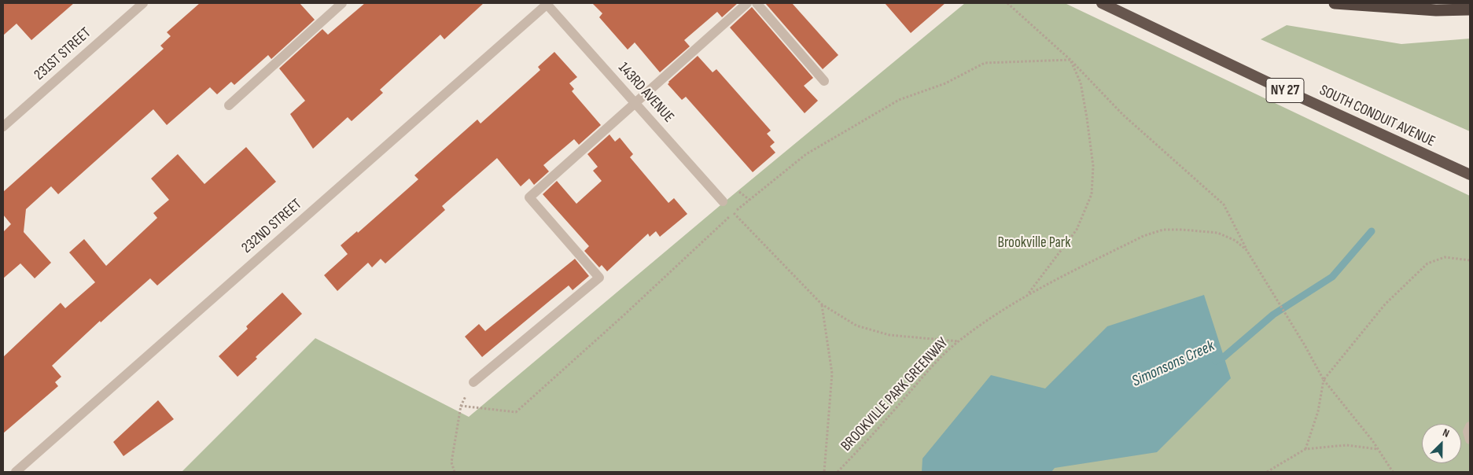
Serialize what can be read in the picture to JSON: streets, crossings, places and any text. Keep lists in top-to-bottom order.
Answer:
{
  "streets": {
    "highway": ["NY 27", "SOUTH CONDUIT AVENUE"],
    "street": ["231ST STREET", "143RD AVENUE", "232ND STREET"],
    "path": ["BROOKVILLE PARK GREENWAY"]
  },
  "crossings": [
    ["143RD AVENUE", "232ND STREET"]
  ],
  "water": ["Simonsons Creek"],
  "parks": ["Brookville Park"],
  "north": "top right"
}
